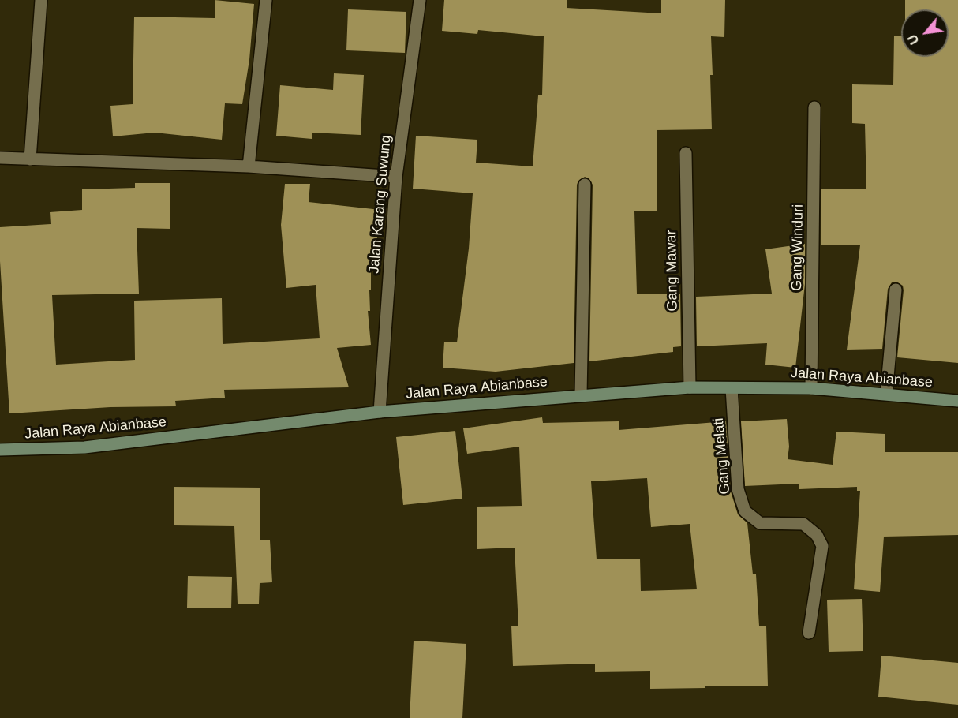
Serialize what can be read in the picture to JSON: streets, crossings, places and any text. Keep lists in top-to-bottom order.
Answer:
{
  "streets": {
    "main road": ["Jalan Raya Abianbase"],
    "street": [
      "Jalan Karang Suwung",
      "Gang Winduri",
      "Gang Mawar",
      "Gang Melati"
    ]
  },
  "crossings": [
    ["Jalan Karang Suwung", "Jalan Raya Abianbase"],
    ["Gang Winduri", "Jalan Raya Abianbase"],
    ["Gang Mawar", "Jalan Raya Abianbase"],
    ["Jalan Raya Abianbase", "Gang Melati"]
  ],
  "north": "bottom left"
}
